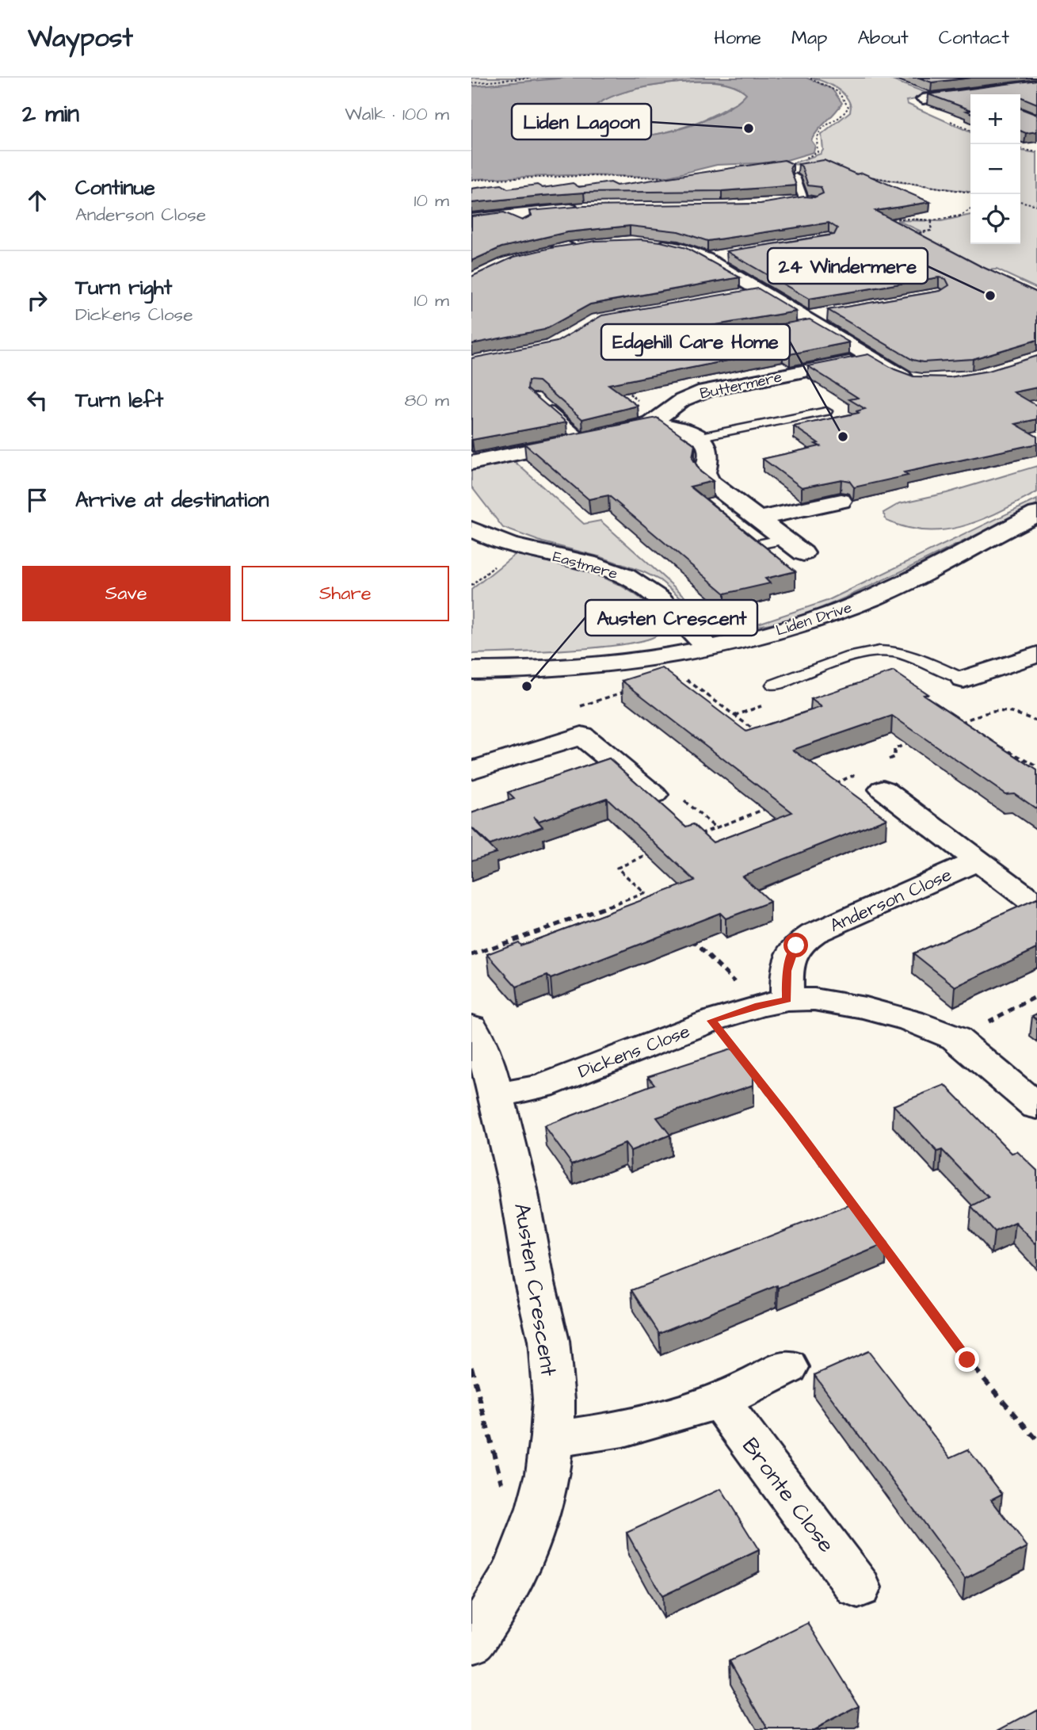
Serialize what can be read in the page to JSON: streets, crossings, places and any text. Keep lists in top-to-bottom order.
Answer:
{
  "streets": {
    "street": [
      "Buttermere",
      "Eastmere",
      "Liden Drive",
      "Anderson Close",
      "Dickens Close",
      "Austen Crescent",
      "Bronte Close"
    ]
  },
  "crossings": [
    ["Eastmere", "Liden Drive"],
    ["Anderson Close", "Dickens Close"],
    ["Dickens Close", "Austen Crescent"]
  ],
  "places": [
    "Liden Lagoon",
    "24 Windermere",
    "Edgehill Care Home",
    "Austen Crescent"
  ],
  "page": {
    "header": "Waypost",
    "nav": [
      "Home",
      "Map",
      "About",
      "Contact"
    ],
    "heading": ["2 min", "Walk · 100 m"],
    "map_buttons": ["+", "−"],
    "list": [
      ["Continue", "Anderson Close", "10 m"],
      ["Turn right", "Dickens Close", "10 m"],
      ["Turn left", "80 m"],
      "Arrive at destination"
    ],
    "buttons": ["Save", "Share"]
  }
}
